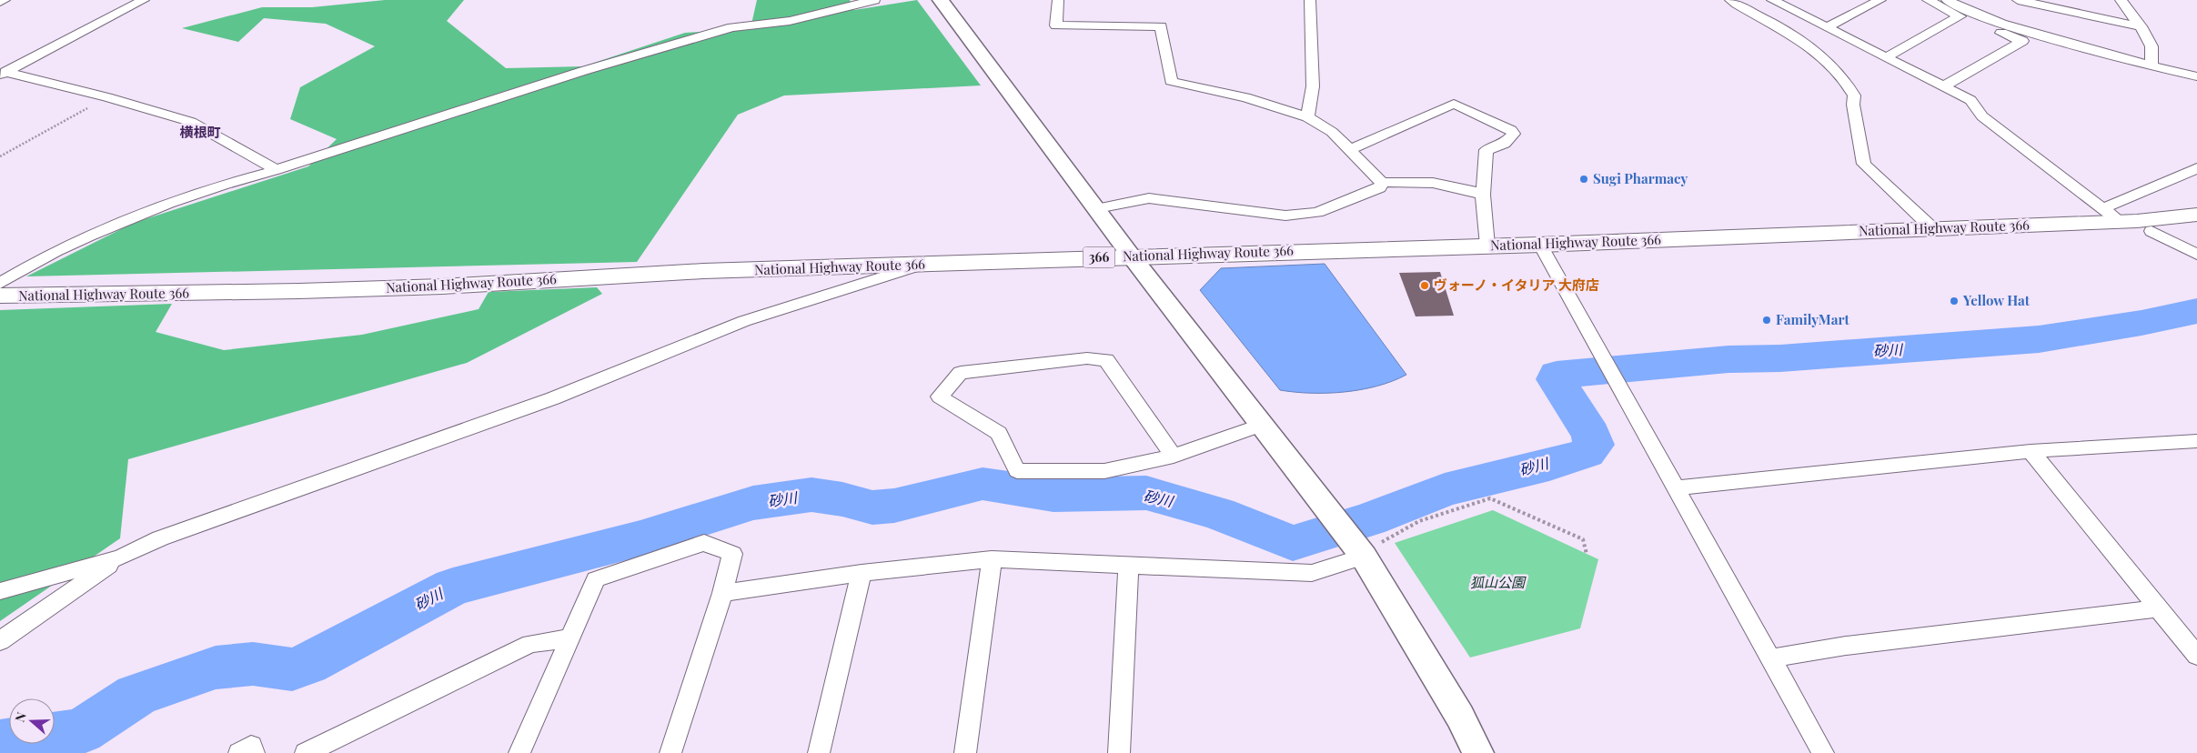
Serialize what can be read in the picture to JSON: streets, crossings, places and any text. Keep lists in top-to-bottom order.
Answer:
{
  "streets": {
    "highway": ["National Highway Route 366", "366"]
  },
  "districts": ["横根町"],
  "water": ["砂川"],
  "parks": ["狐山公園"],
  "places": [
    "Sugi Pharmacy",
    "ヴォーノ・イタリア 大府店",
    "Yellow Hat",
    "FamilyMart"
  ],
  "north": "left"
}
